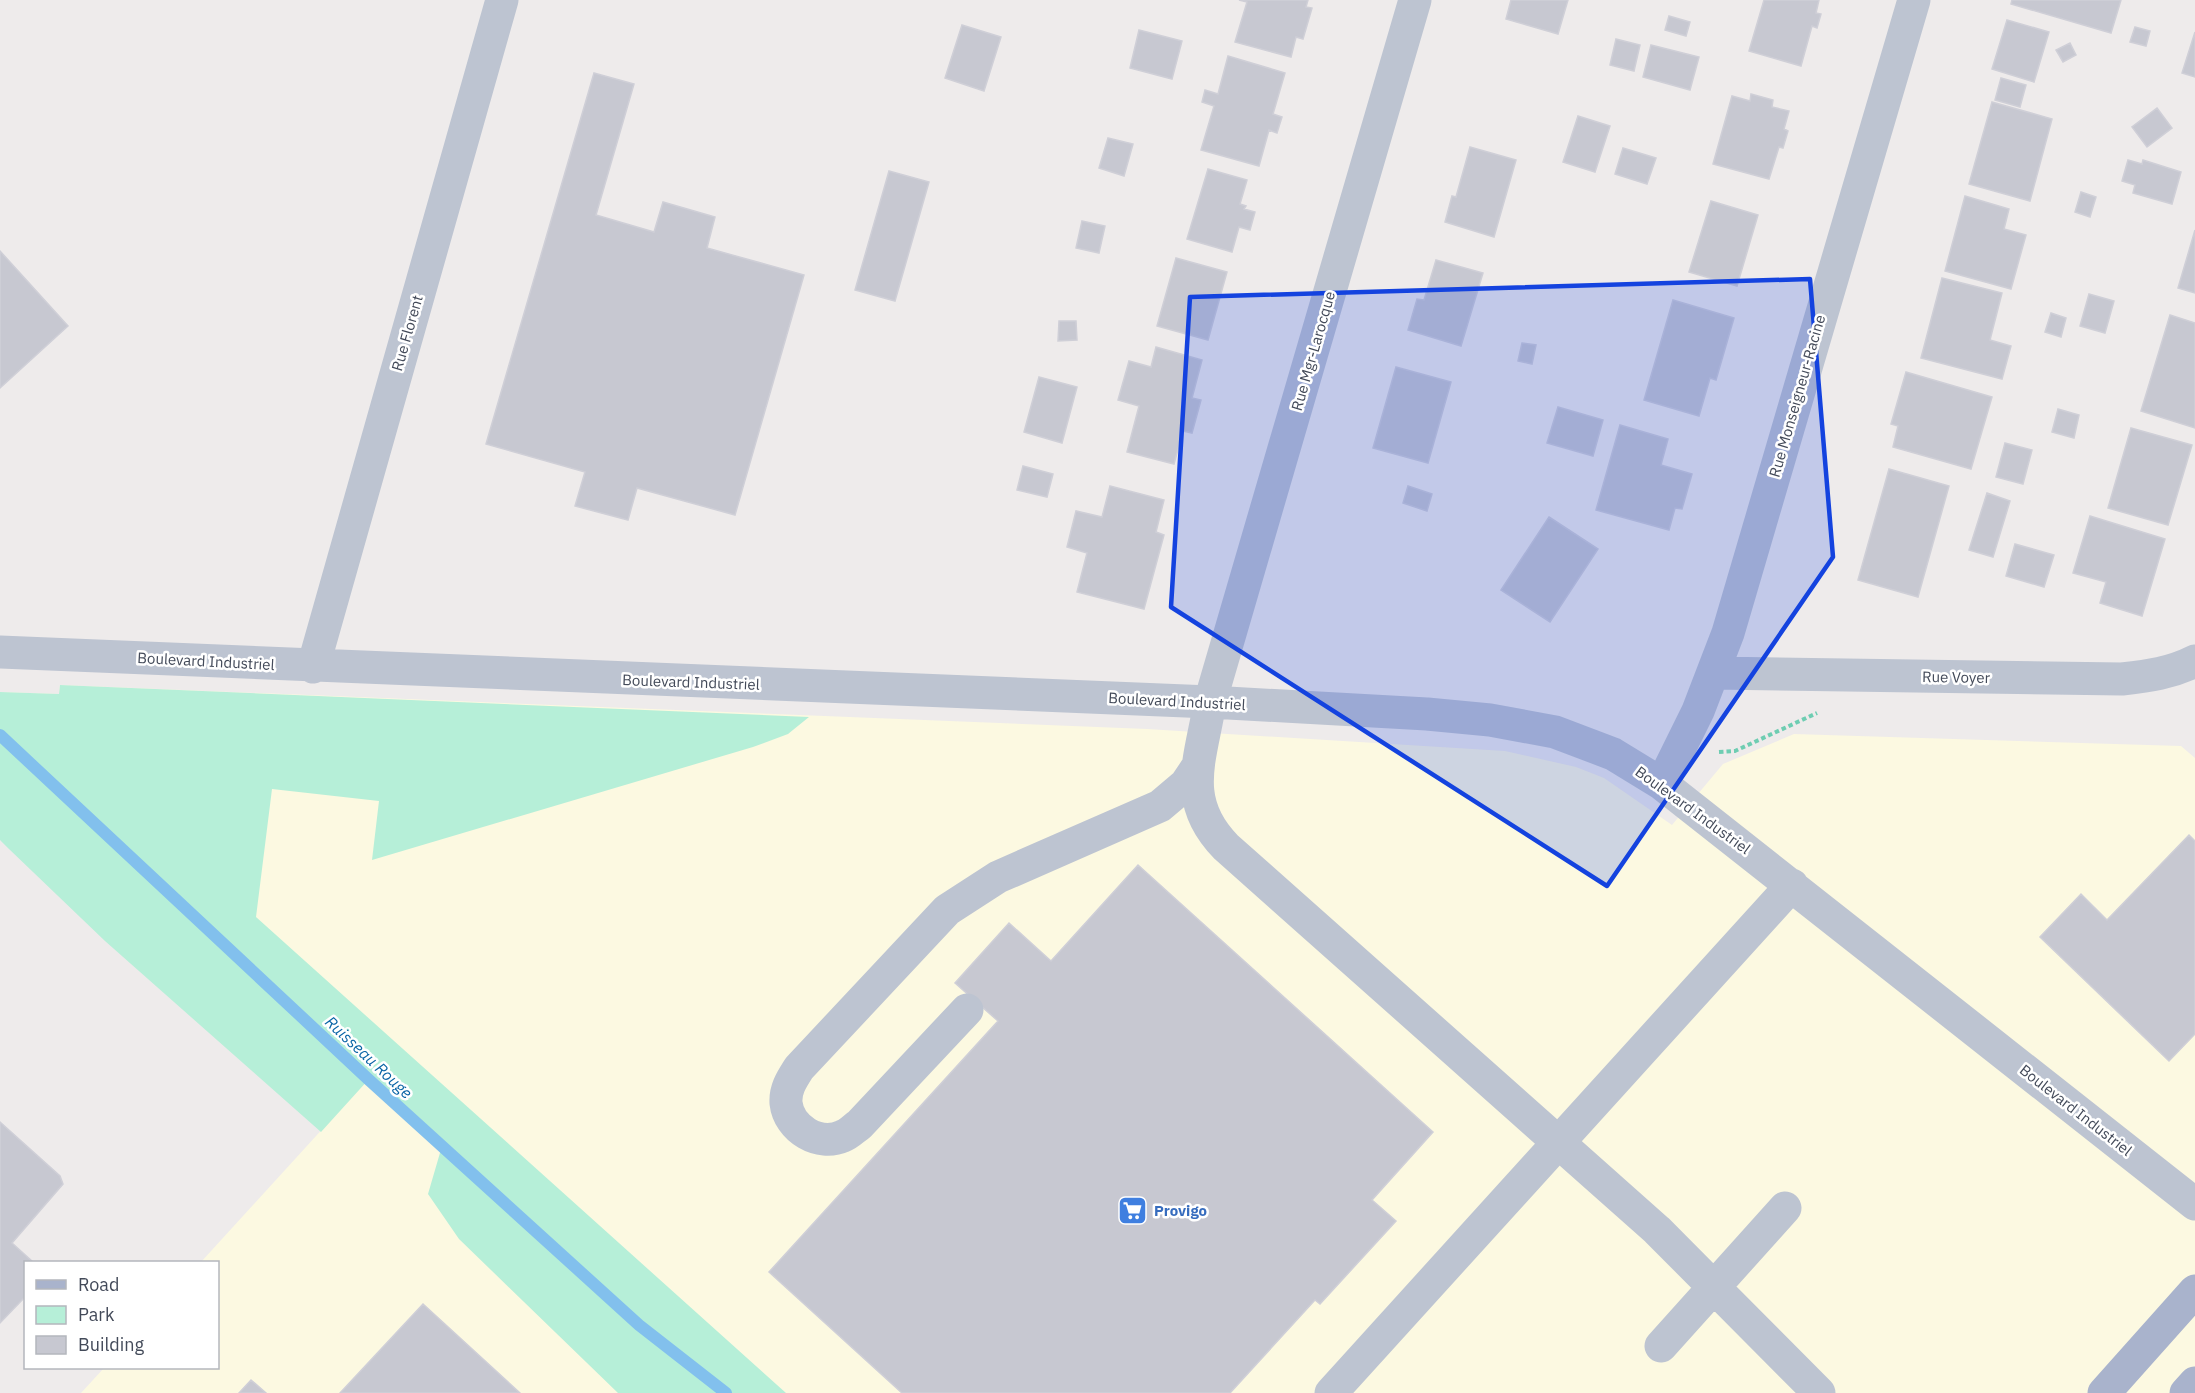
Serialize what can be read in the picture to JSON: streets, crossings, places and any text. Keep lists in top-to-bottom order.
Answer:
{
  "streets": {
    "street": [
      "Rue Florent",
      "Rue Mgr-Larocque",
      "Rue Monseigneur-Racine",
      "Boulevard Industriel",
      "Rue Voyer"
    ]
  },
  "crossings": [
    ["Rue Florent", "Boulevard Industriel"],
    ["Rue Mgr-Larocque", "Boulevard Industriel"],
    ["Rue Monseigneur-Racine", "Boulevard Industriel"],
    ["Rue Monseigneur-Racine", "Rue Voyer"]
  ],
  "water": ["Ruisseau Rouge"],
  "places": {
    "supermarket": ["Provigo"]
  },
  "legend": ["Road", "Park", "Building"]
}
